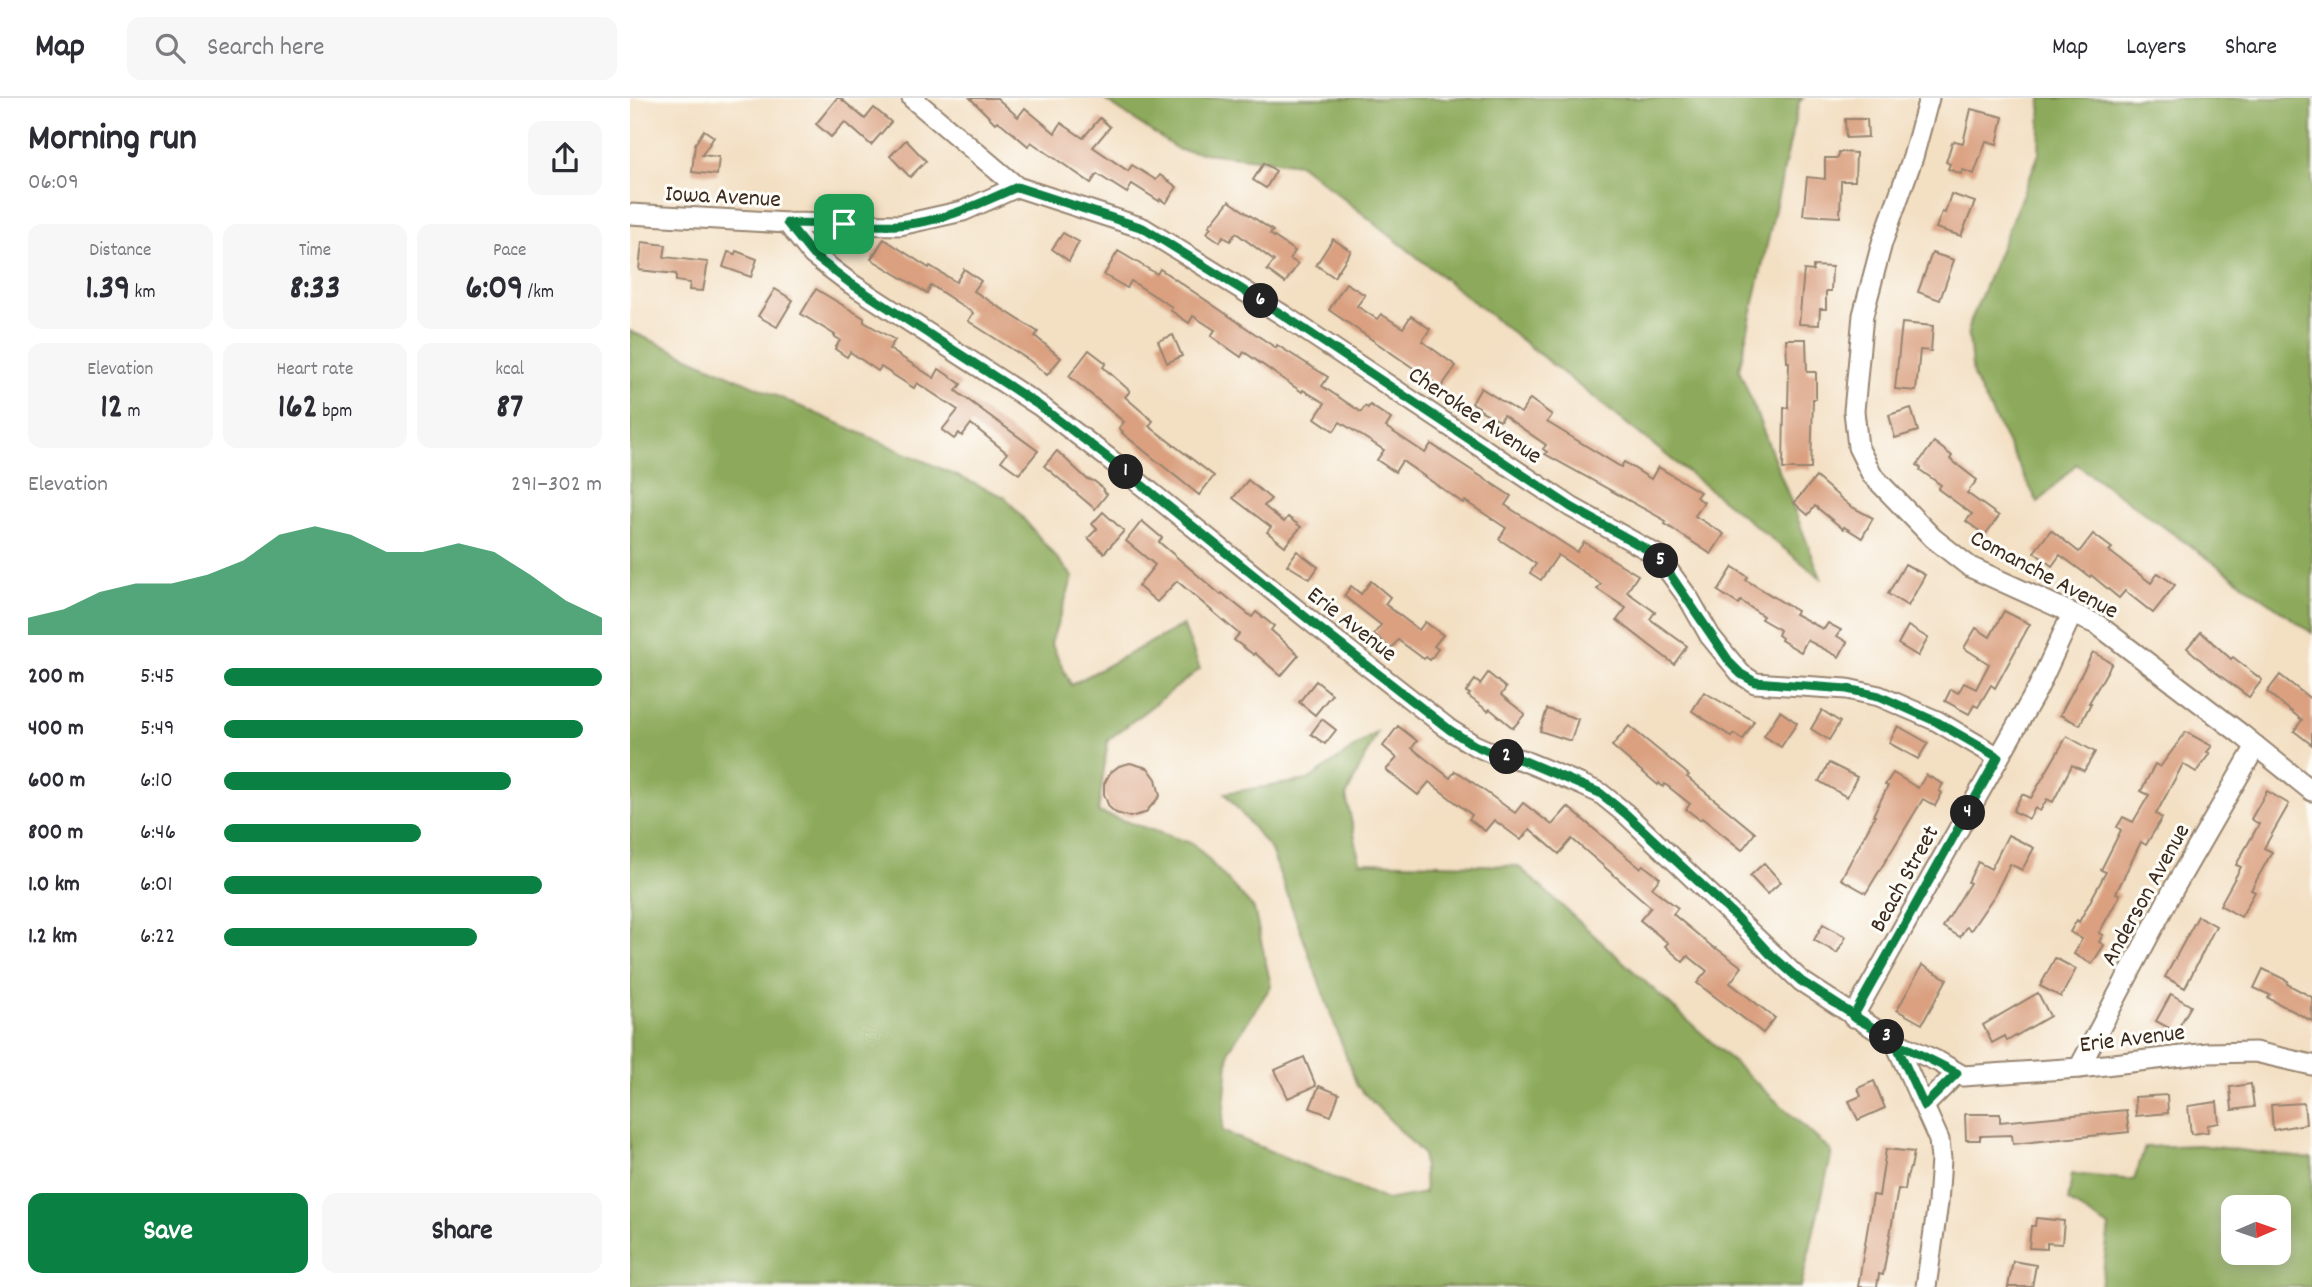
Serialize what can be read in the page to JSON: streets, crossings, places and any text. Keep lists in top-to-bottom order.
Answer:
{
  "streets": {
    "street": [
      "Iowa Avenue",
      "Cherokee Avenue",
      "Comanche Avenue",
      "Erie Avenue",
      "Beach Street",
      "Anderson Avenue"
    ]
  },
  "crossings": [
    ["Iowa Avenue", "Cherokee Avenue"],
    ["Iowa Avenue", "Erie Avenue"],
    ["Cherokee Avenue", "Beach Street"],
    ["Comanche Avenue", "Beach Street"],
    ["Comanche Avenue", "Anderson Avenue"],
    ["Erie Avenue", "Beach Street"],
    ["Erie Avenue", "Anderson Avenue"]
  ],
  "north": "right",
  "page": {
    "header": "Map",
    "search": "Search here",
    "nav": ["Map", "Layers", "Share"],
    "heading": ["Morning run", "06:09"],
    "stats": [
      ["Distance", "1.39 km"],
      ["Time", "8:33"],
      ["Pace", "6:09 /km"],
      ["Elevation", "12 m"],
      ["Heart rate", "162 bpm"],
      ["kcal", "87"]
    ],
    "pins": [
      "6",
      "1",
      "5",
      "2",
      "4",
      "3"
    ],
    "chart": ["Elevation", "291–302 m"],
    "list": [
      {
        "name": "200 m",
        "note": "5:45"
      },
      {
        "name": "400 m",
        "note": "5:49"
      },
      {
        "name": "600 m",
        "note": "6:10"
      },
      {
        "name": "800 m",
        "note": "6:46"
      },
      {
        "name": "1.0 km",
        "note": "6:01"
      },
      {
        "name": "1.2 km",
        "note": "6:22"
      }
    ],
    "buttons": ["Save", "Share"]
  }
}
